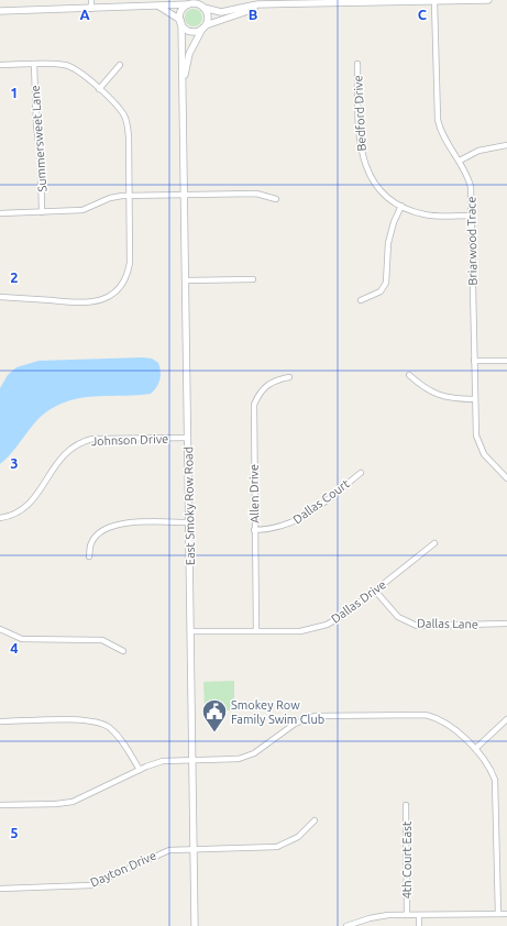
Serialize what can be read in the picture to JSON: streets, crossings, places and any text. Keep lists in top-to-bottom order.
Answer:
{
  "streets": {
    "street": [
      "Bedford Drive",
      "Summersweet Lane",
      "Briarwood Trace",
      "Johnson Drive",
      "Allen Drive",
      "Dallas Court",
      "East Smoky Row Road",
      "Dallas Drive",
      "Dallas Lane",
      "4th Court East",
      "Dayton Drive"
    ]
  },
  "crossings": [
    ["Bedford Drive", "Briarwood Trace"],
    ["Johnson Drive", "East Smoky Row Road"],
    ["Allen Drive", "Dallas Court"],
    ["Allen Drive", "Dallas Drive"],
    ["East Smoky Row Road", "Dallas Drive"],
    ["East Smoky Row Road", "Dayton Drive"],
    ["Dallas Drive", "Dallas Lane"]
  ],
  "places": {
    "public building": ["Smokey Row Family Swim Club"]
  },
  "grid": {
    "columns": ["A", "B", "C"],
    "rows": [
      "1",
      "2",
      "3",
      "4",
      "5"
    ]
  }
}
